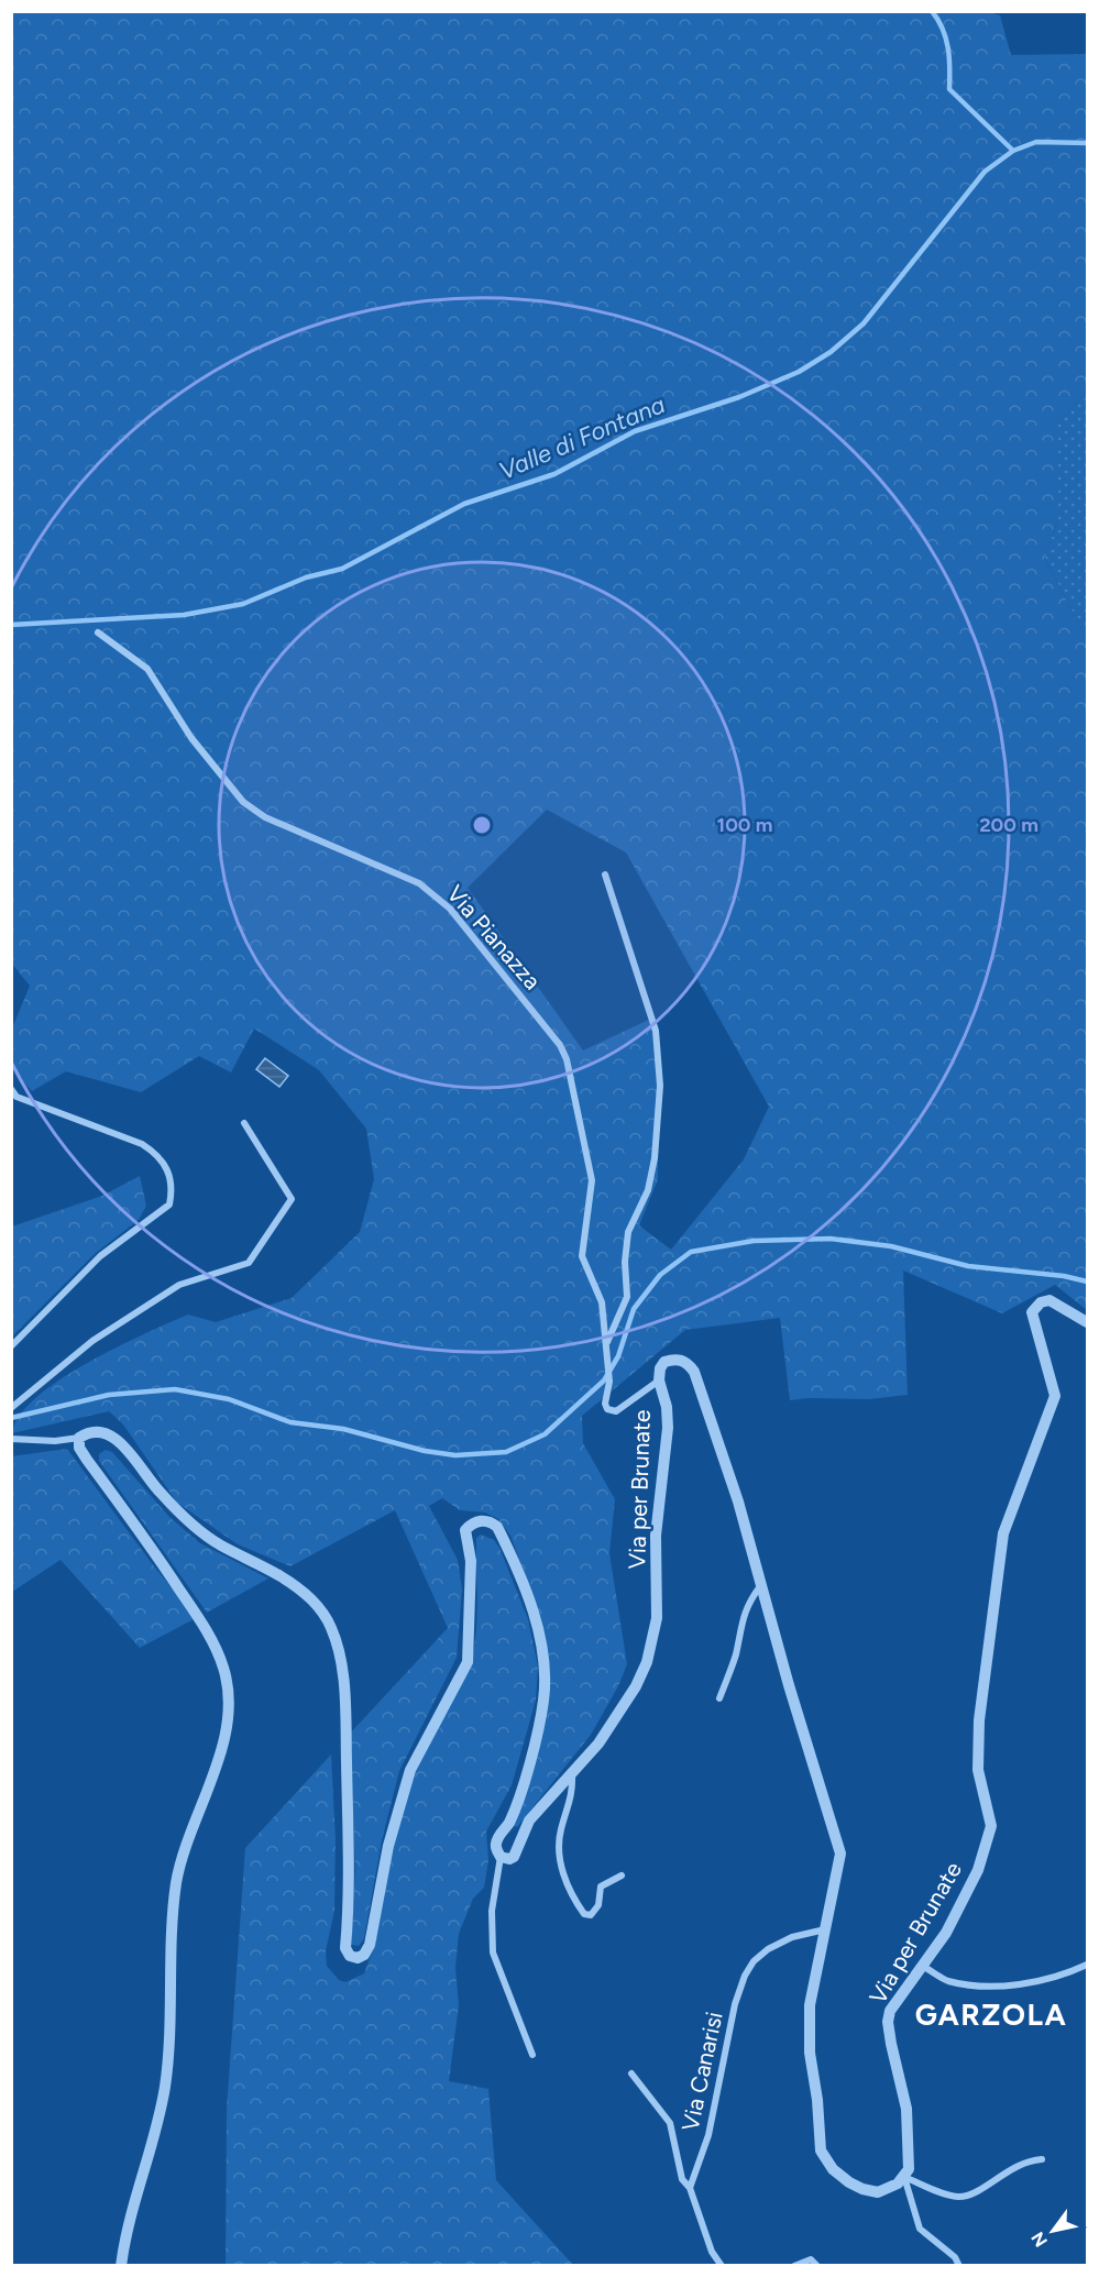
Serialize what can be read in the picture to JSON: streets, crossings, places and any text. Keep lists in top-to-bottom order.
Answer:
{
  "streets": {
    "street": ["Via Pianazza", "Via per Brunate", "Via Canarisi"]
  },
  "crossings": [
    ["Via Pianazza", "Via per Brunate"],
    ["Via per Brunate", "Via Canarisi"]
  ],
  "districts": ["GARZOLA"],
  "water": ["Valle di Fontana"],
  "north": "bottom left",
  "rings": ["100 m", "200 m"]
}
